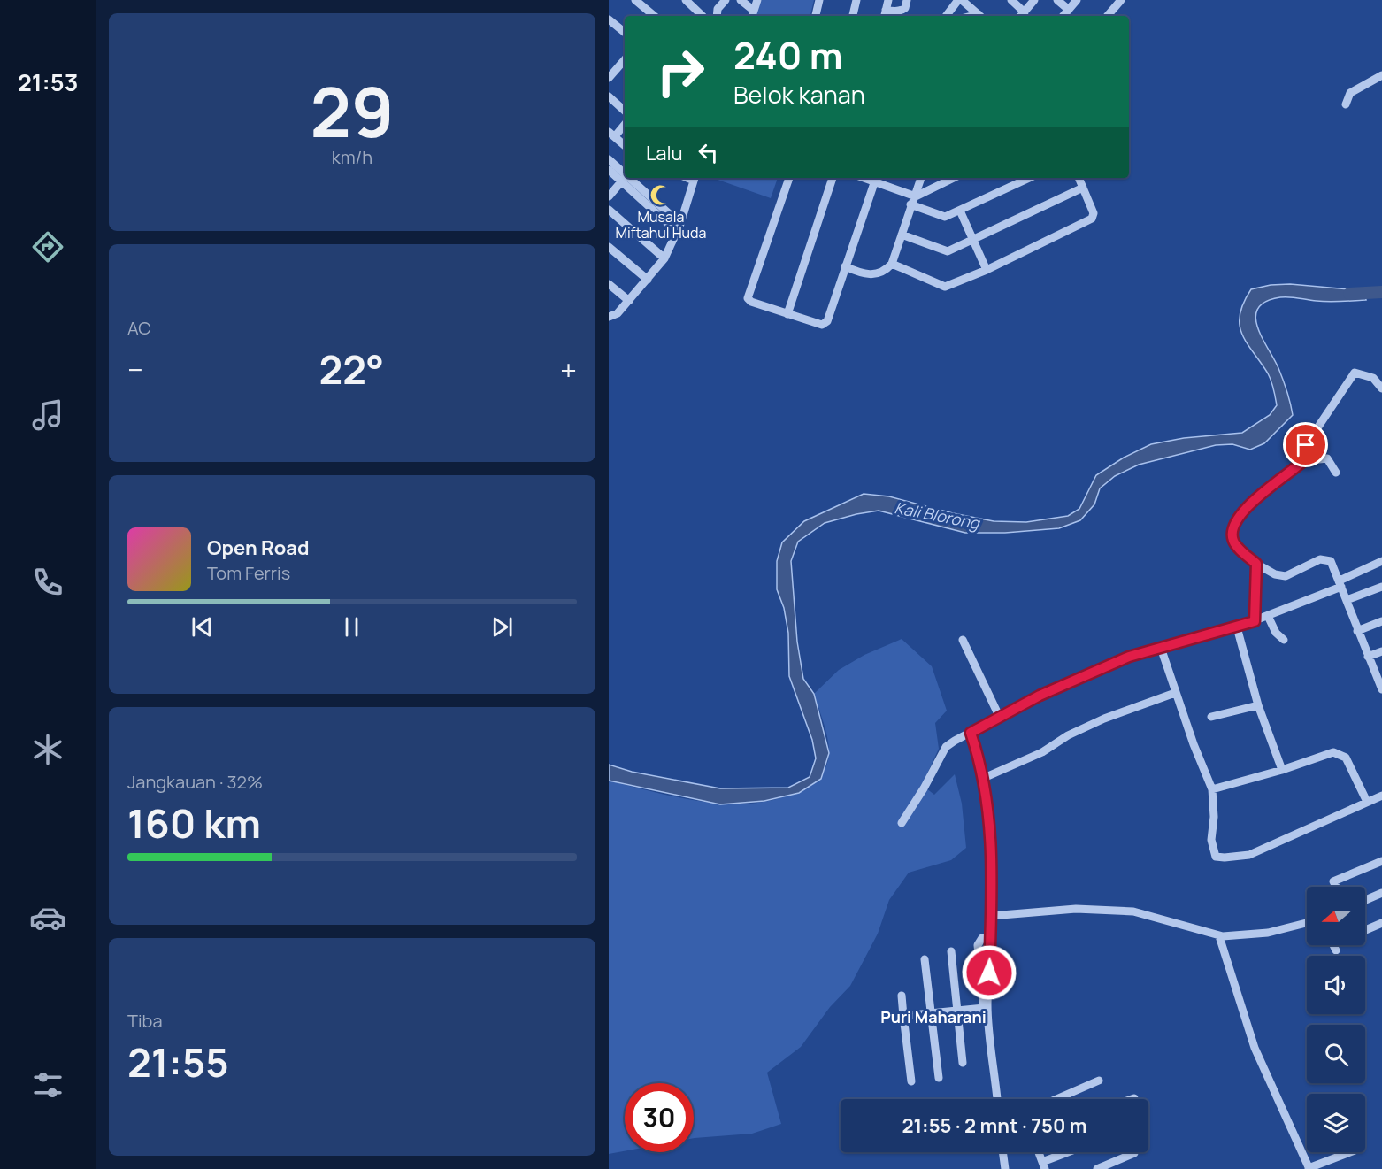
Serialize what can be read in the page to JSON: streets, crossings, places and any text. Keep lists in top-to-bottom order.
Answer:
{
  "districts": ["Puri Maharani"],
  "water": ["Kali Blorong"],
  "places": {
    "mosque": ["Musala Miftahul Huda"]
  },
  "north": "left",
  "page": {
    "tabs": "21:53",
    "tile": [
      ["29", "km/h"],
      "AC",
      ["Jangkauan · 32%", "160 km"],
      ["Tiba", "21:55"]
    ],
    "turn": ["240 m", "Belok kanan"],
    "then": "Lalu",
    "heat": ["−", "22°", "+"],
    "song": ["Open Road", "Tom Ferris"],
    "limit": "30",
    "trip": "21:55 · 2 mnt · 750 m"
  }
}
